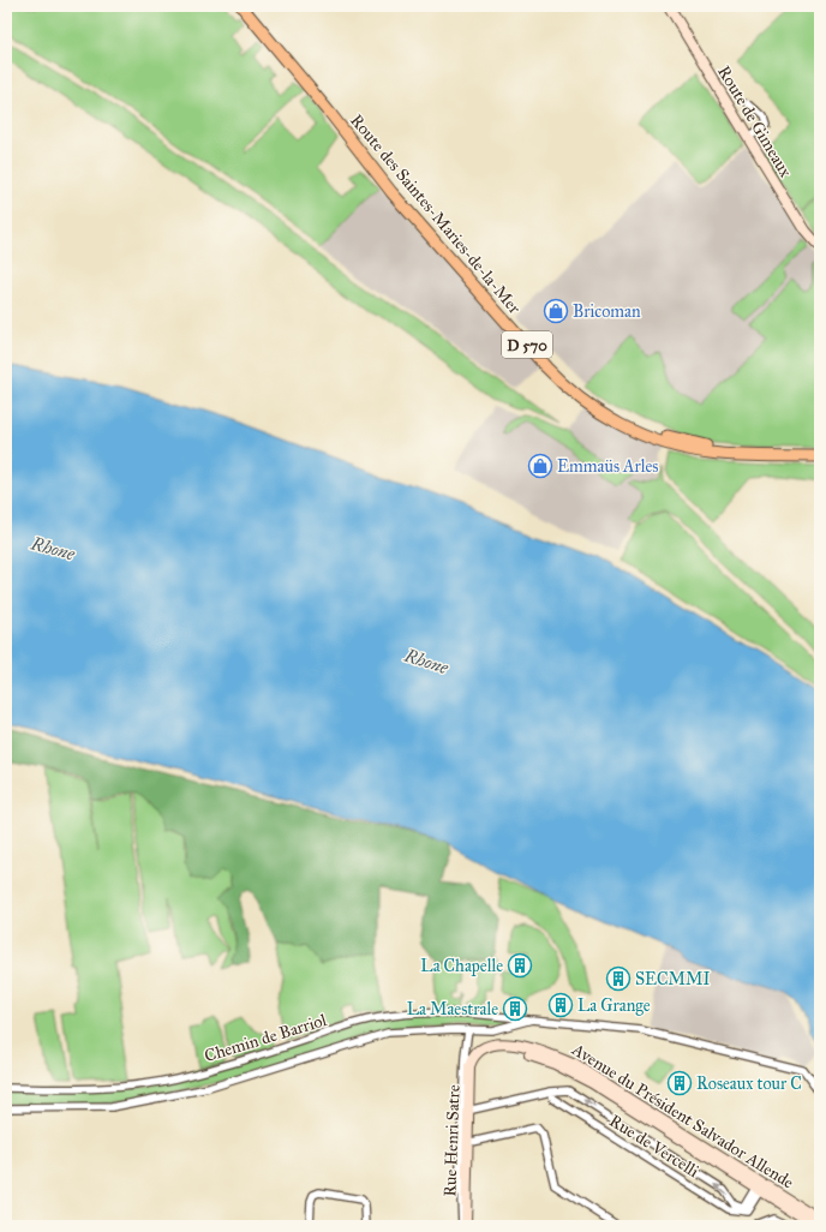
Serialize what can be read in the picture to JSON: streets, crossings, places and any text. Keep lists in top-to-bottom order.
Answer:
{
  "streets": {
    "main road": ["Route des Saintes-Maries-de-la-Mer", "D 570"],
    "street": [
      "Route de Gimeaux",
      "Chemin de Barriol",
      "Avenue du Président Salvador Allende",
      "Rue Henri Satre",
      "Rue de Vercelli"
    ]
  },
  "crossings": [
    ["Rue Henri Satre", "Rue de Vercelli"]
  ],
  "water": ["Rhone"],
  "places": {
    "shop": ["Bricoman", "Emmaüs Arles"],
    "building": [
      "La Chapelle",
      "SECMMI",
      "La Grange",
      "La Maestrale",
      "Roseaux tour C"
    ]
  }
}
